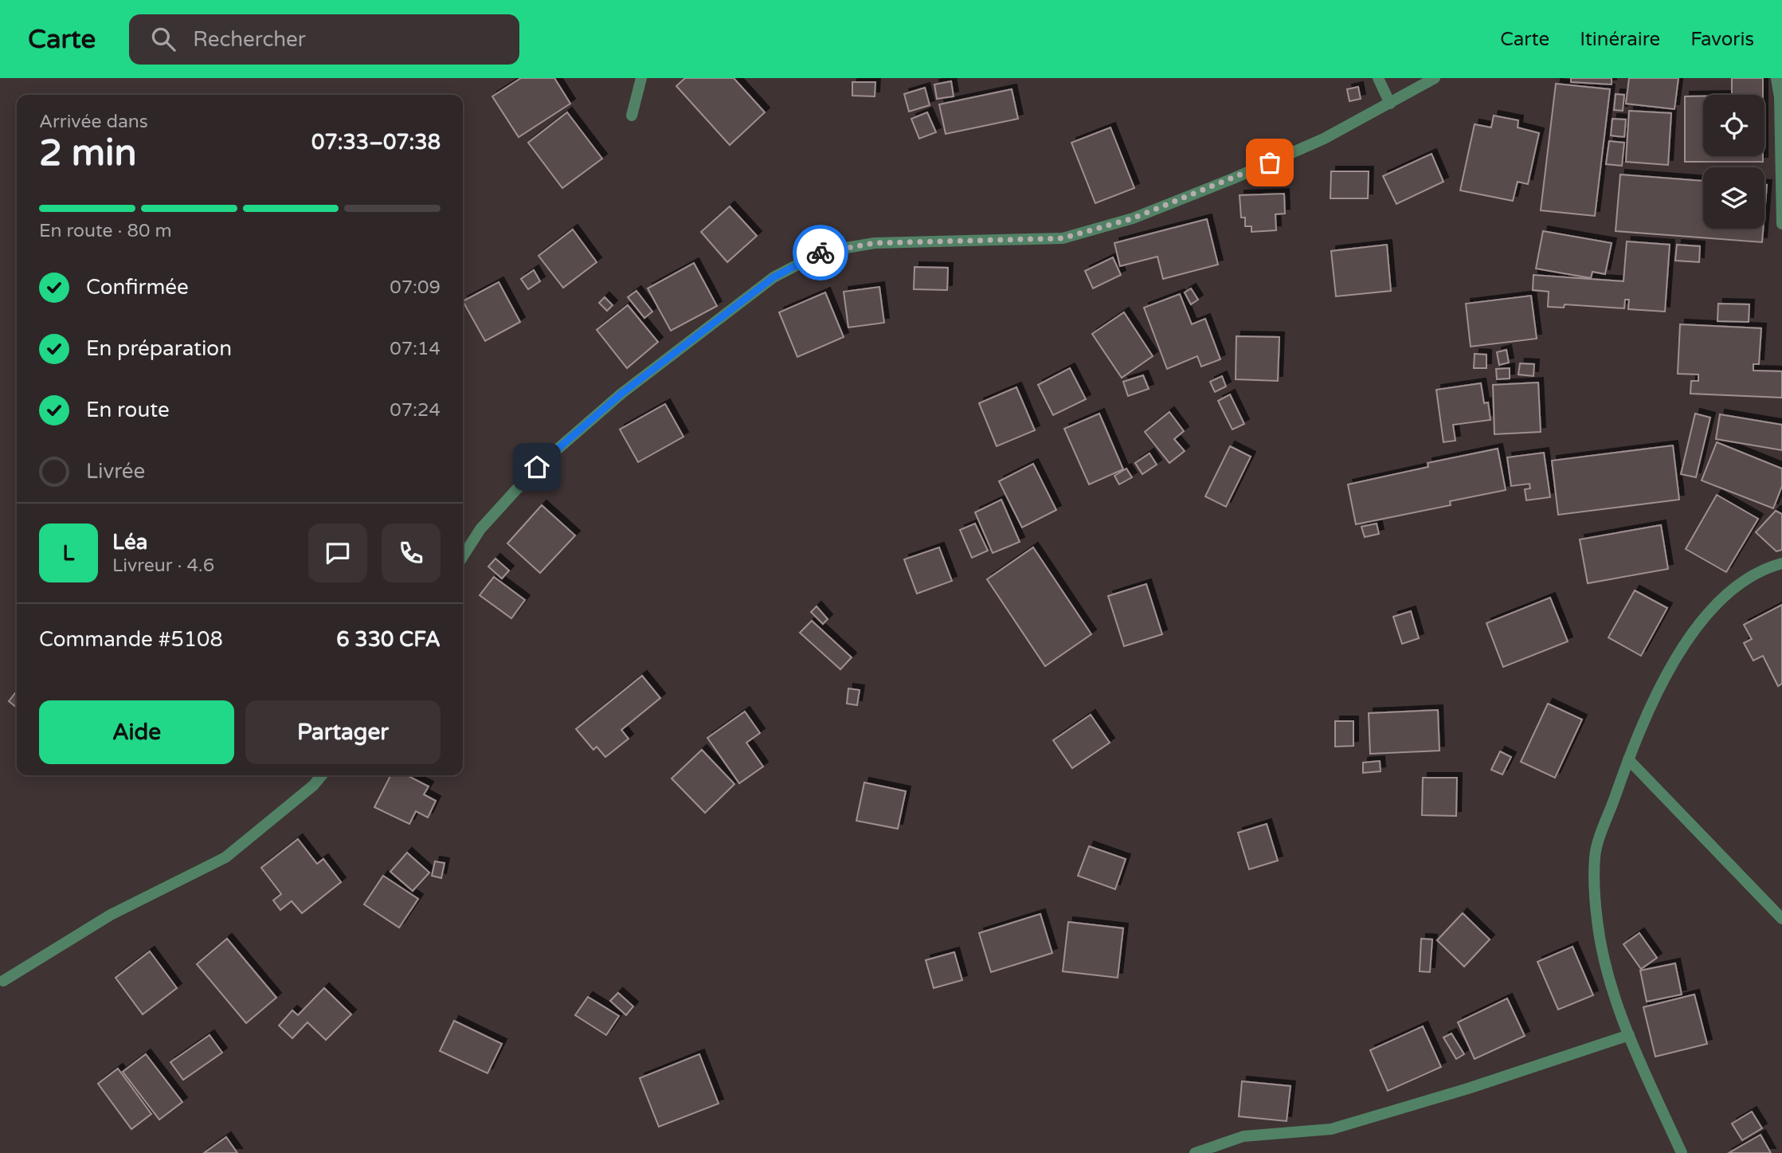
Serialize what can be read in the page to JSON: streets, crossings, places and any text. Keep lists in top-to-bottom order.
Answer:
{
  "page": {
    "header": "Carte",
    "search": "Rechercher",
    "nav": ["Carte", "Itinéraire", "Favoris"],
    "heading": ["2 min", "Arrivée dans", "07:33–07:38"],
    "panel": [
      "Léa",
      "Livreur · 4.6",
      "Commande #5108",
      "6 330 CFA"
    ],
    "bar": "En route · 80 m",
    "list": [
      ["Confirmée", "07:09"],
      ["En préparation", "07:14"],
      ["En route", "07:24"],
      "Livrée"
    ],
    "round": "L",
    "buttons": ["Aide", "Partager"]
  }
}
